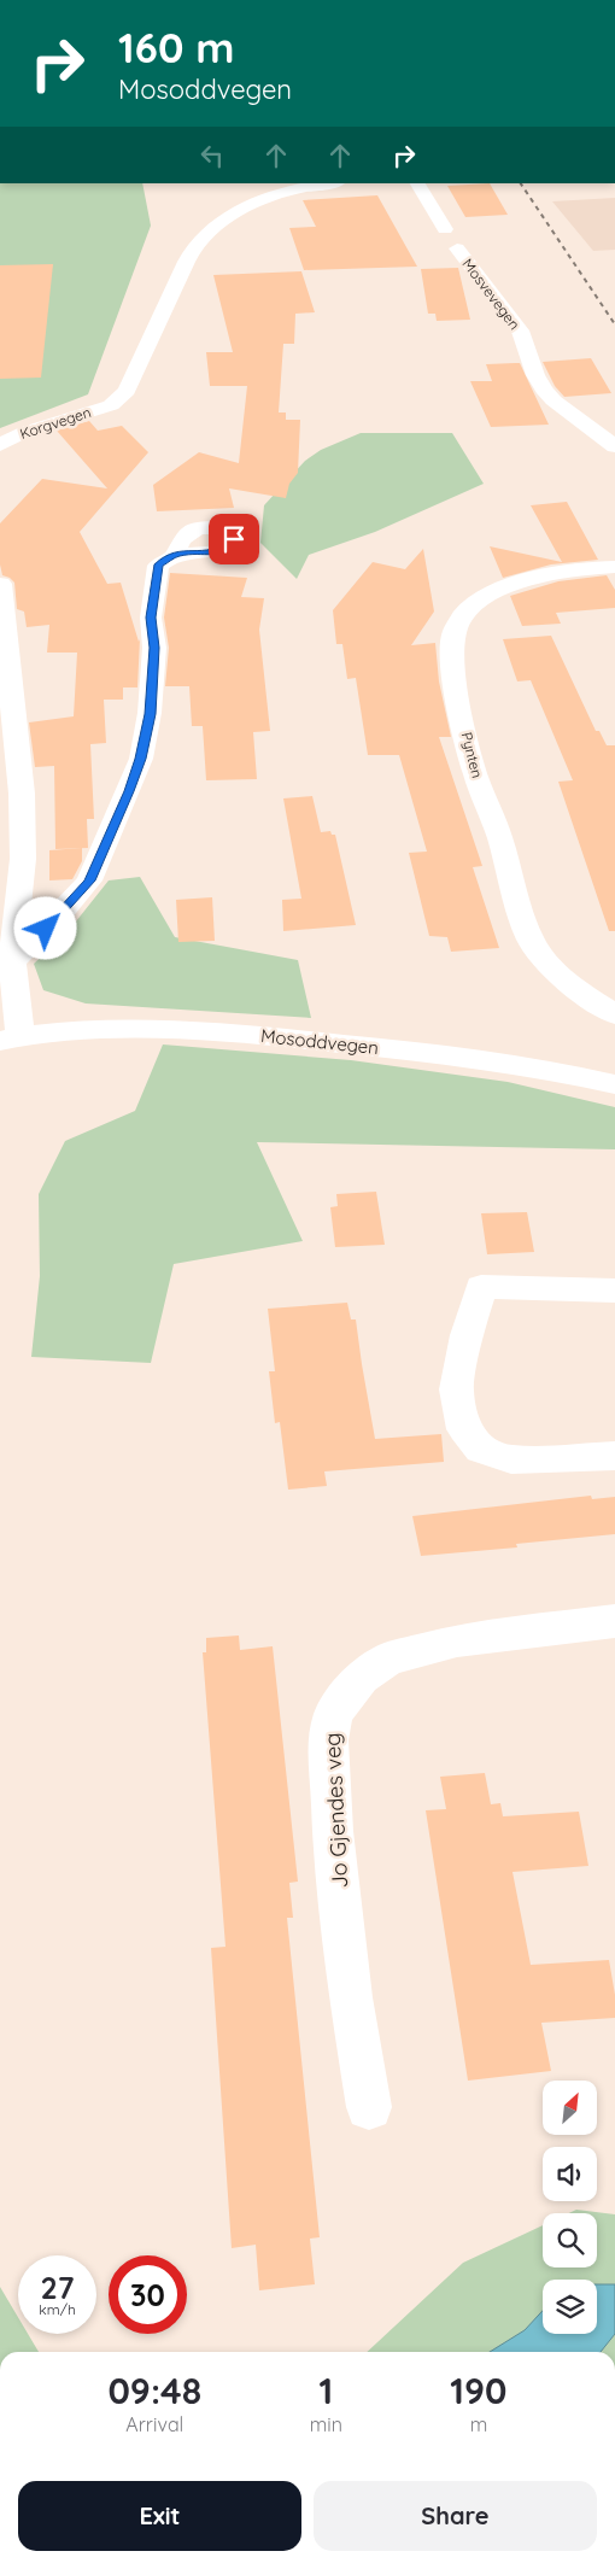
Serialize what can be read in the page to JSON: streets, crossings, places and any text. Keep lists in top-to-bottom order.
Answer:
{
  "streets": {
    "street": [
      "Mosvevegen",
      "Korgvegen",
      "Pynten",
      "Mosoddvegen",
      "Jo Gjendes veg"
    ]
  },
  "north": "top right",
  "page": {
    "turn": ["160 m", "Mosoddvegen"],
    "speed": "27 km/h",
    "limit": "30",
    "eta": [
      "09:48",
      "Arrival",
      "1",
      "min",
      "190",
      "m"
    ],
    "buttons": ["Exit", "Share"]
  }
}
